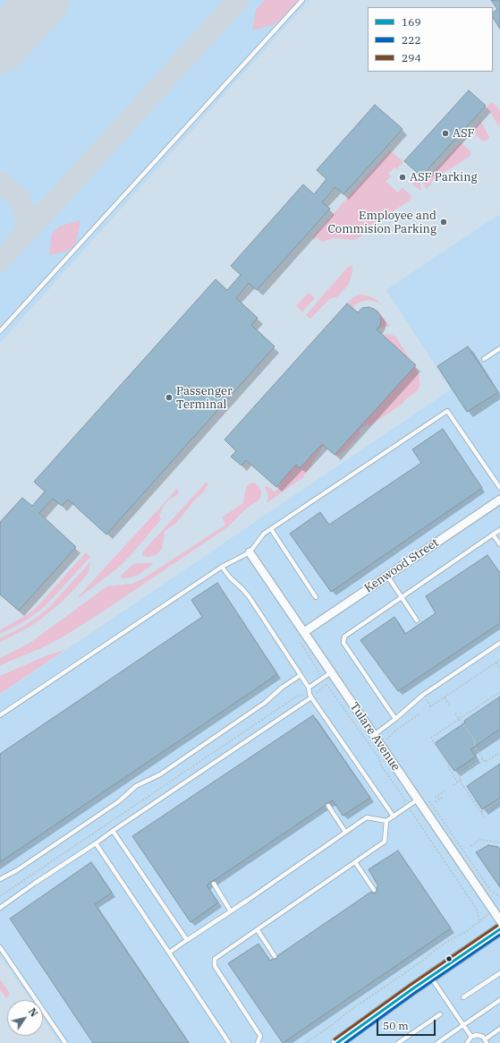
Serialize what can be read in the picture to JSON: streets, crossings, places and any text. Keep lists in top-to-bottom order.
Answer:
{
  "streets": {
    "street": ["Kenwood Street", "Tulare Avenue"]
  },
  "crossings": [
    ["Kenwood Street", "Tulare Avenue"]
  ],
  "places": [
    "ASF",
    "ASF Parking",
    "Employee and Commision Parking",
    "Passenger Terminal"
  ],
  "lines": ["transit line 294", "transit line 169", "transit line 222"],
  "legend": ["169", "222", "294"],
  "scale_bar": "50 m",
  "north": "top right"
}
